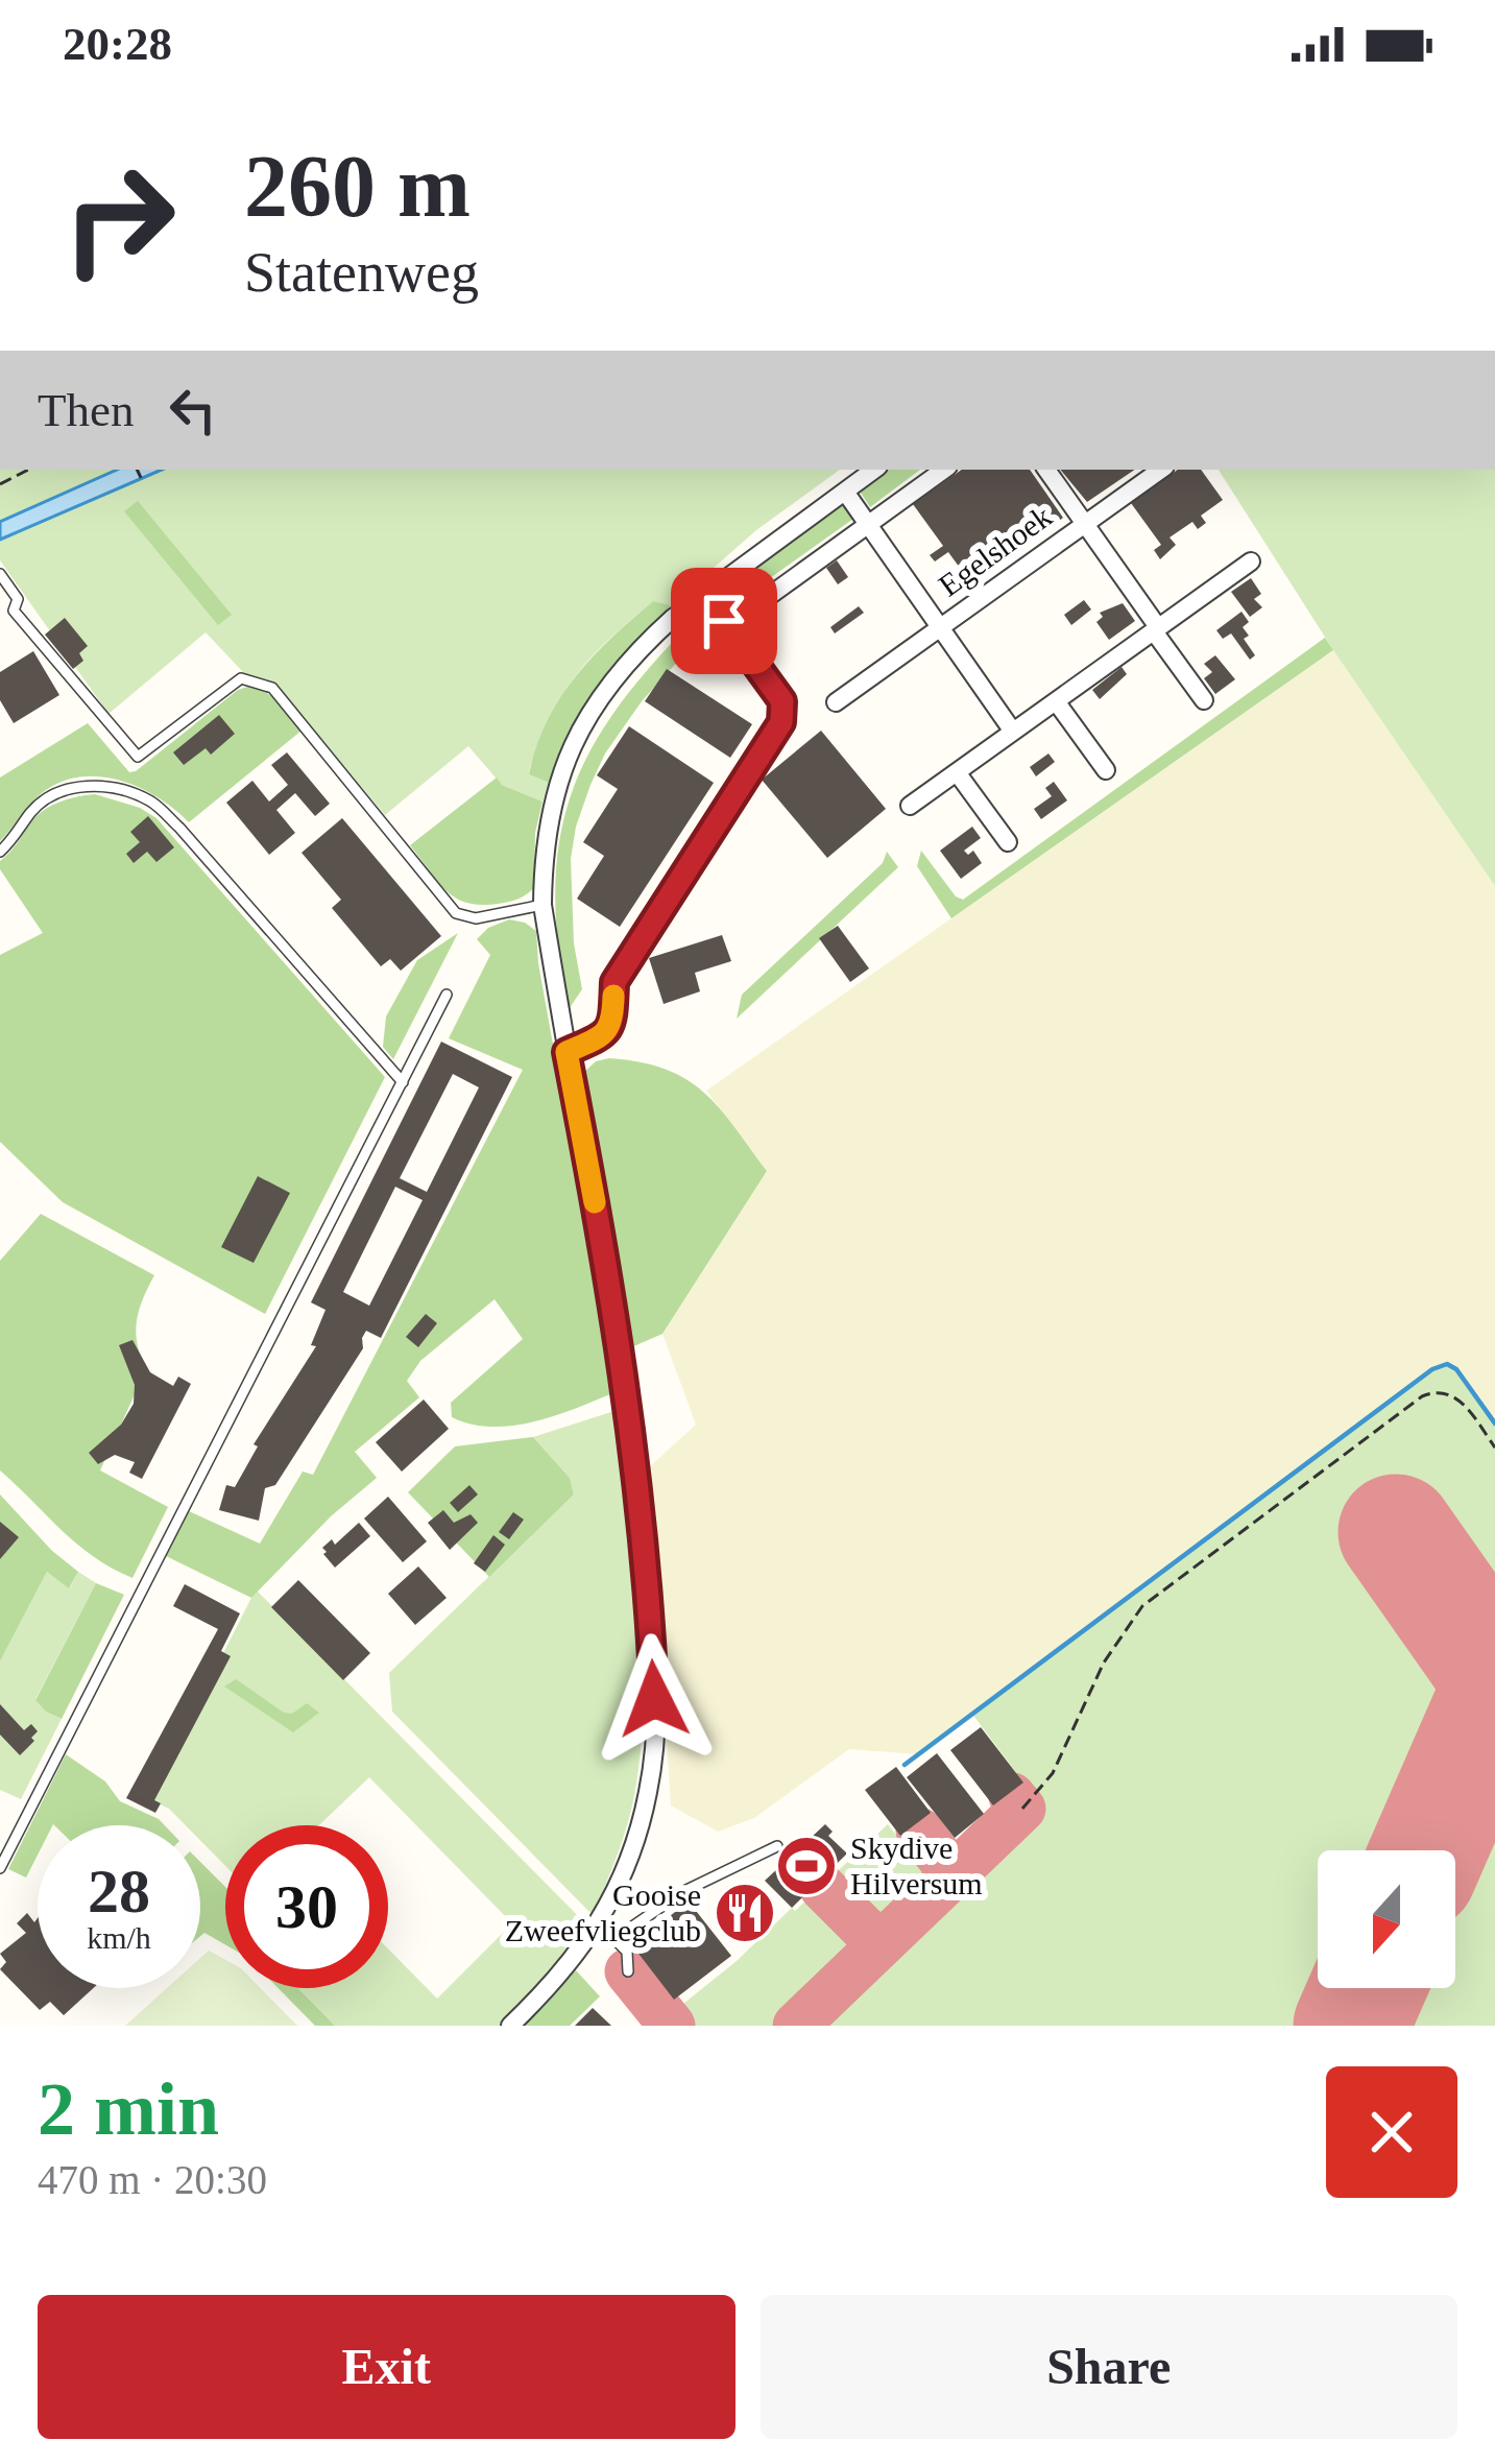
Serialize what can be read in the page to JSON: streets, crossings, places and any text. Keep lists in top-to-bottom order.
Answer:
{
  "streets": {
    "street": ["Egelshoek"]
  },
  "places": {
    "sports": ["Skydive Hilversum"],
    "restaurant": ["Gooise Zweefvliegclub"]
  },
  "north": "bottom",
  "page": {
    "status": "20:28",
    "turn": ["260 m", "Statenweg"],
    "then": "Then",
    "speed": "28 km/h",
    "limit": "30",
    "heading": ["2 min", "470 m · 20:30"],
    "buttons": ["Exit", "Share"]
  }
}
